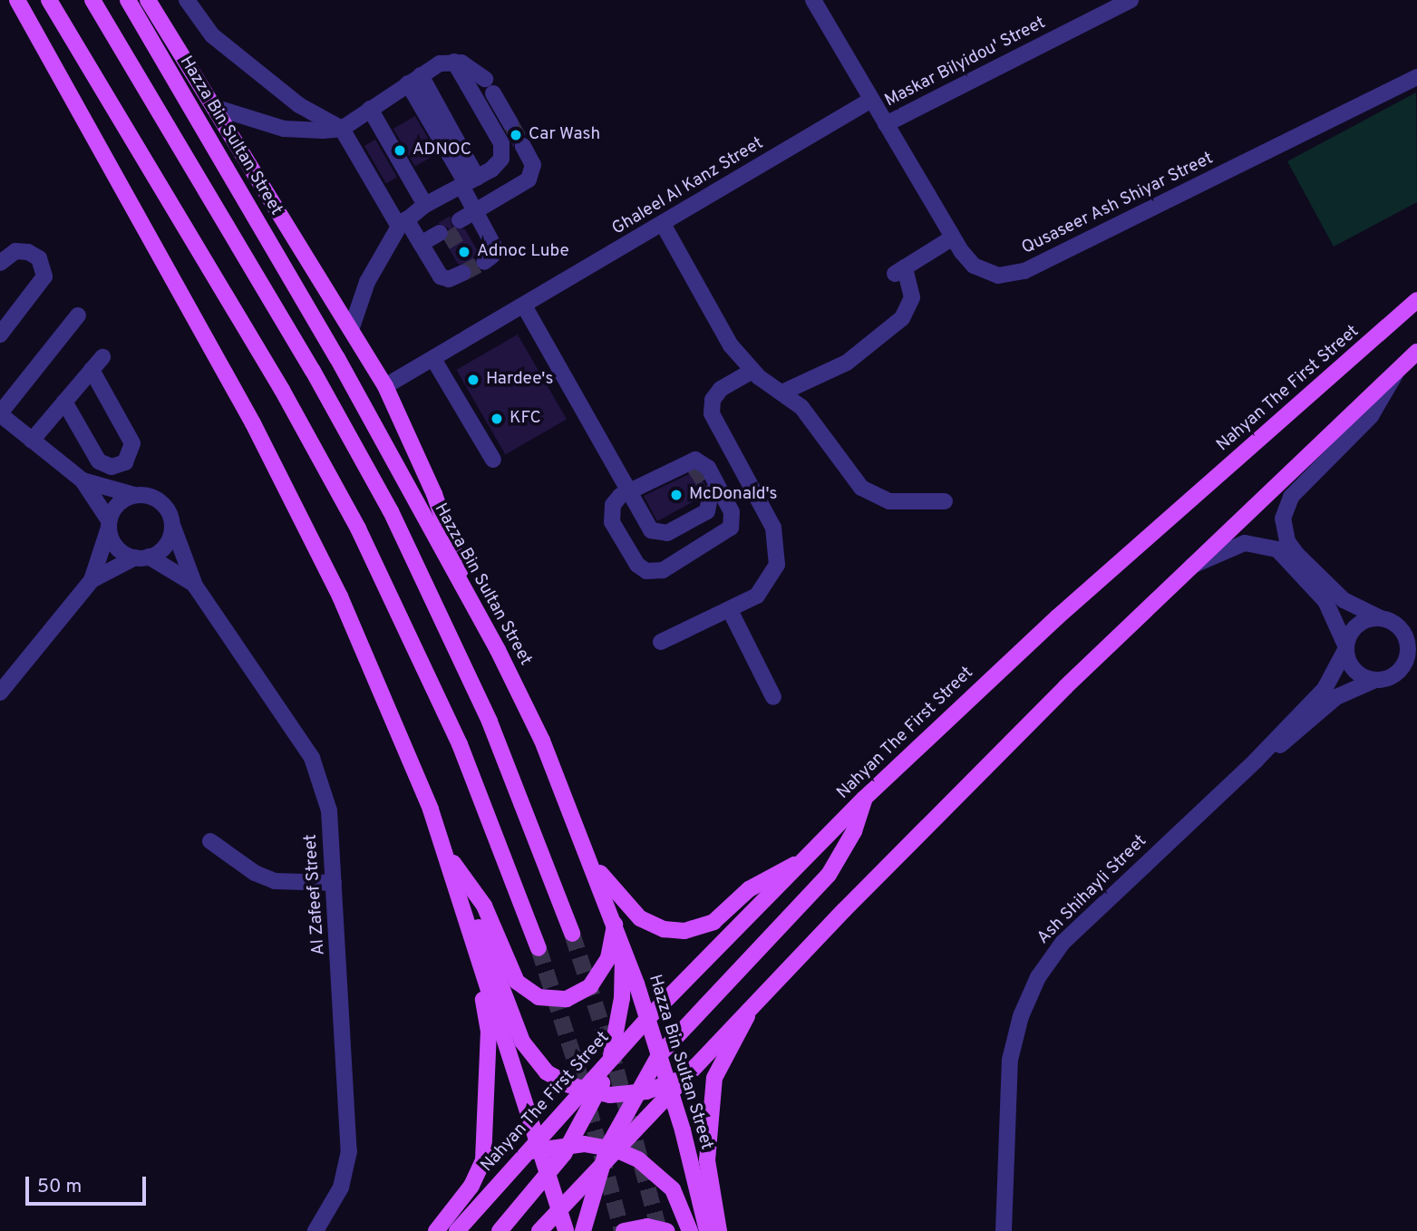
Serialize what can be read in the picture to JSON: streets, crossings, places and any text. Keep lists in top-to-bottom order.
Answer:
{
  "streets": {
    "main road": ["Hazza Bin Sultan Street", "Nahyan The First Street"],
    "street": [
      "Maskar Bilyidou' Street",
      "Ghaleel Al Kanz Street",
      "Qusaseer Ash Shiyar Street",
      "Ash Shihayli Street",
      "Al Zafeef Street"
    ]
  },
  "crossings": [
    ["Maskar Bilyidou' Street", "Qusaseer Ash Shiyar Street"],
    ["Hazza Bin Sultan Street", "Nahyan The First Street"],
    ["Ghaleel Al Kanz Street", "Qusaseer Ash Shiyar Street"]
  ],
  "places": [
    "Car Wash",
    "ADNOC",
    "Adnoc Lube",
    "Hardee's",
    "KFC",
    "McDonald's"
  ],
  "scale_bar": "50 m"
}
